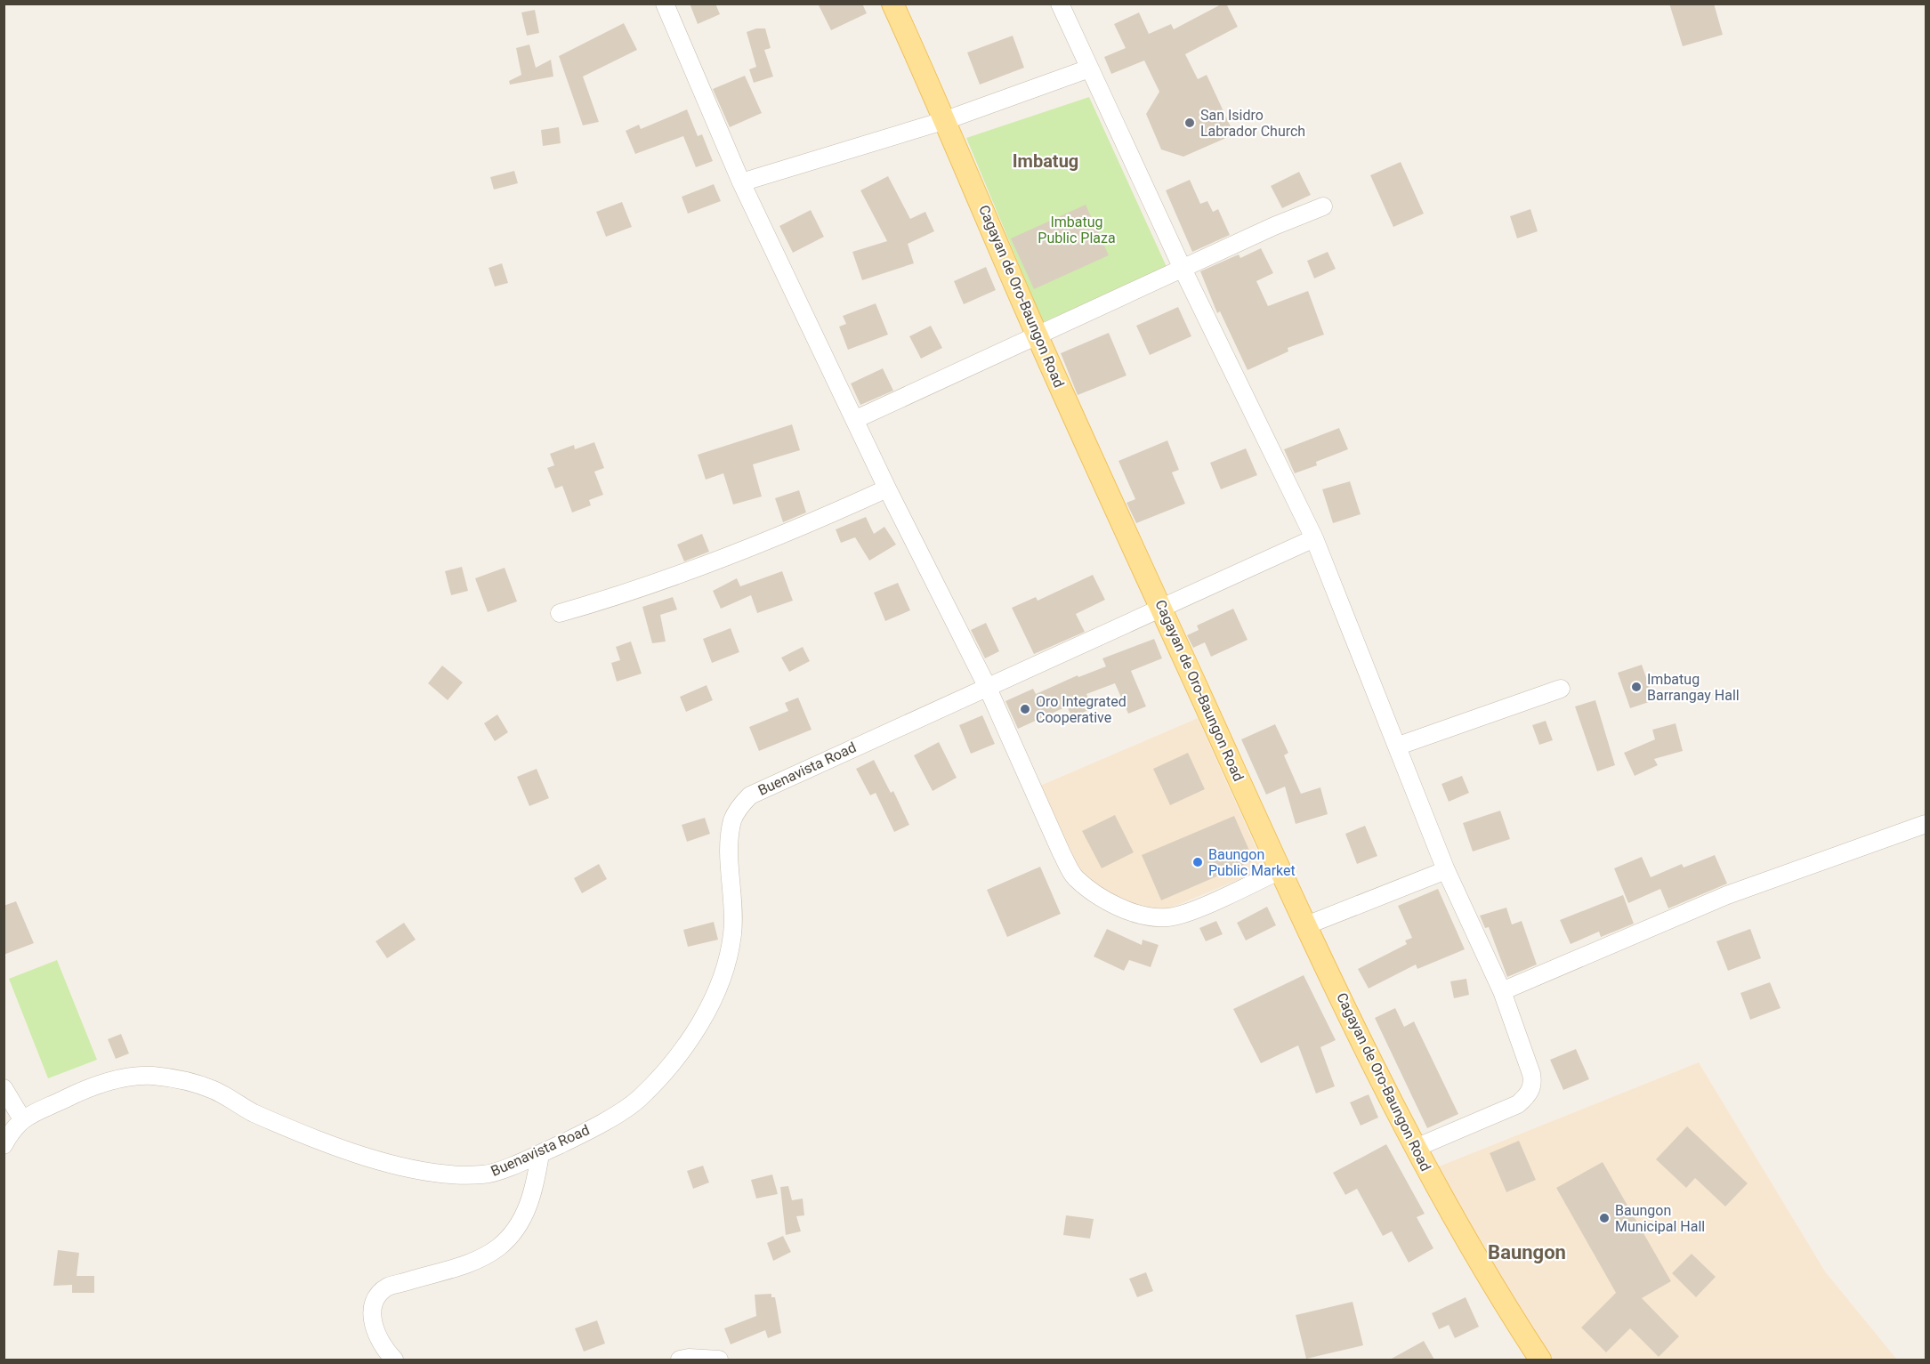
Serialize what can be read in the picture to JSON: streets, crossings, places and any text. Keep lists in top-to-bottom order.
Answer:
{
  "streets": {
    "main road": ["Cagayan de Oro-Baungon Road"],
    "street": ["Buenavista Road"]
  },
  "crossings": [
    ["Cagayan de Oro-Baungon Road", "Buenavista Road"]
  ],
  "districts": ["Imbatug", "Baungon"],
  "parks": ["Imbatug Public Plaza"],
  "places": [
    "San Isidro Labrador Church",
    "Imbatug Barrangay Hall",
    "Oro Integrated Cooperative",
    "Baungon Public Market",
    "Baungon Municipal Hall"
  ]
}
